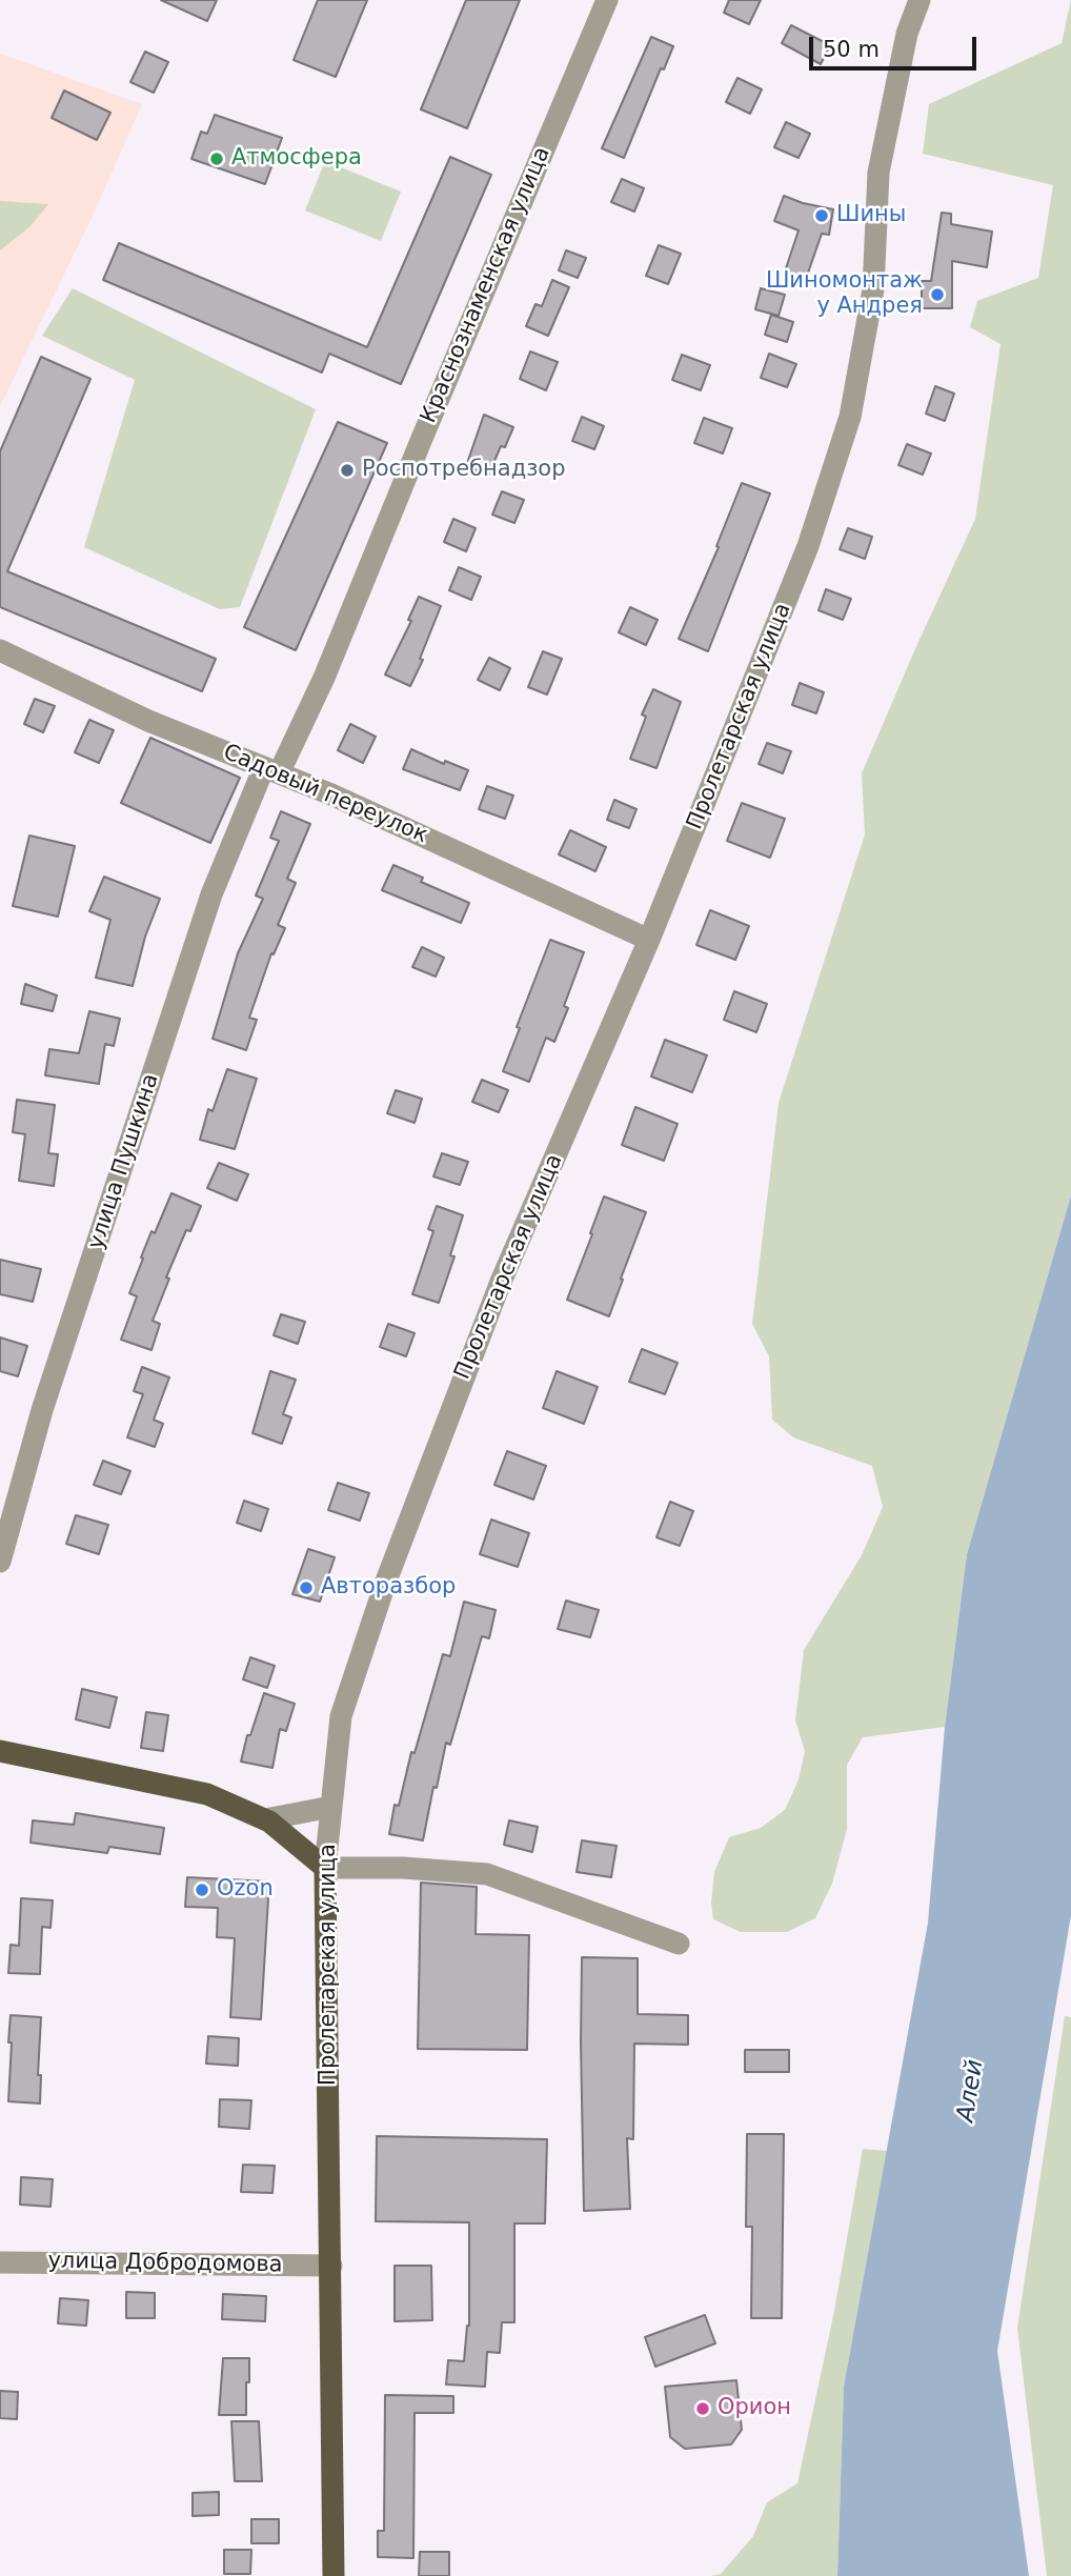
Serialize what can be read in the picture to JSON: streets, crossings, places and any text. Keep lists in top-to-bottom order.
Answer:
{
  "streets": {
    "main road": ["Пролетарская улица"],
    "street": [
      "Краснознаменская улица",
      "Садовый переулок",
      "улица Пушкина",
      "улица Добродомова"
    ]
  },
  "crossings": [
    ["Краснознаменская улица", "Садовый переулок"],
    ["Краснознаменская улица", "улица Пушкина"],
    ["Пролетарская улица", "Садовый переулок"],
    ["Пролетарская улица", "улица Добродомова"],
    ["Садовый переулок", "улица Пушкина"]
  ],
  "water": ["Алей"],
  "places": [
    "Атмосфера",
    "Шины",
    "Шиномонтаж у Андрея",
    "Роспотребнадзор",
    "Авторазбор",
    "Ozon",
    "Орион"
  ],
  "scale_bar": "50 m"
}
